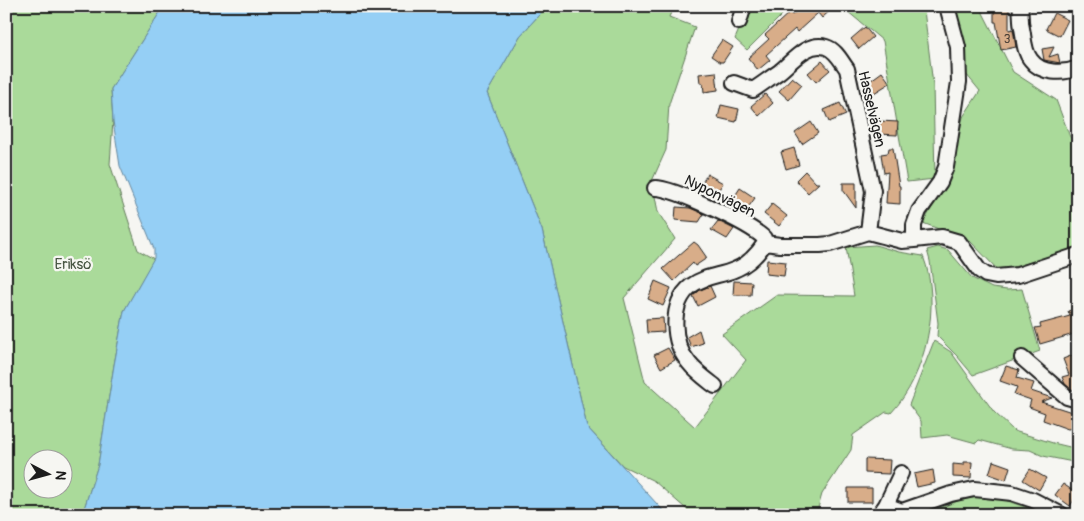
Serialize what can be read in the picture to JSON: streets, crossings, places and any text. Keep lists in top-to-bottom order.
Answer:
{
  "streets": {
    "street": ["Hasselvägen", "Nyponvägen"]
  },
  "parks": ["Eriksö"],
  "house_numbers": ["3"],
  "north": "right"
}
